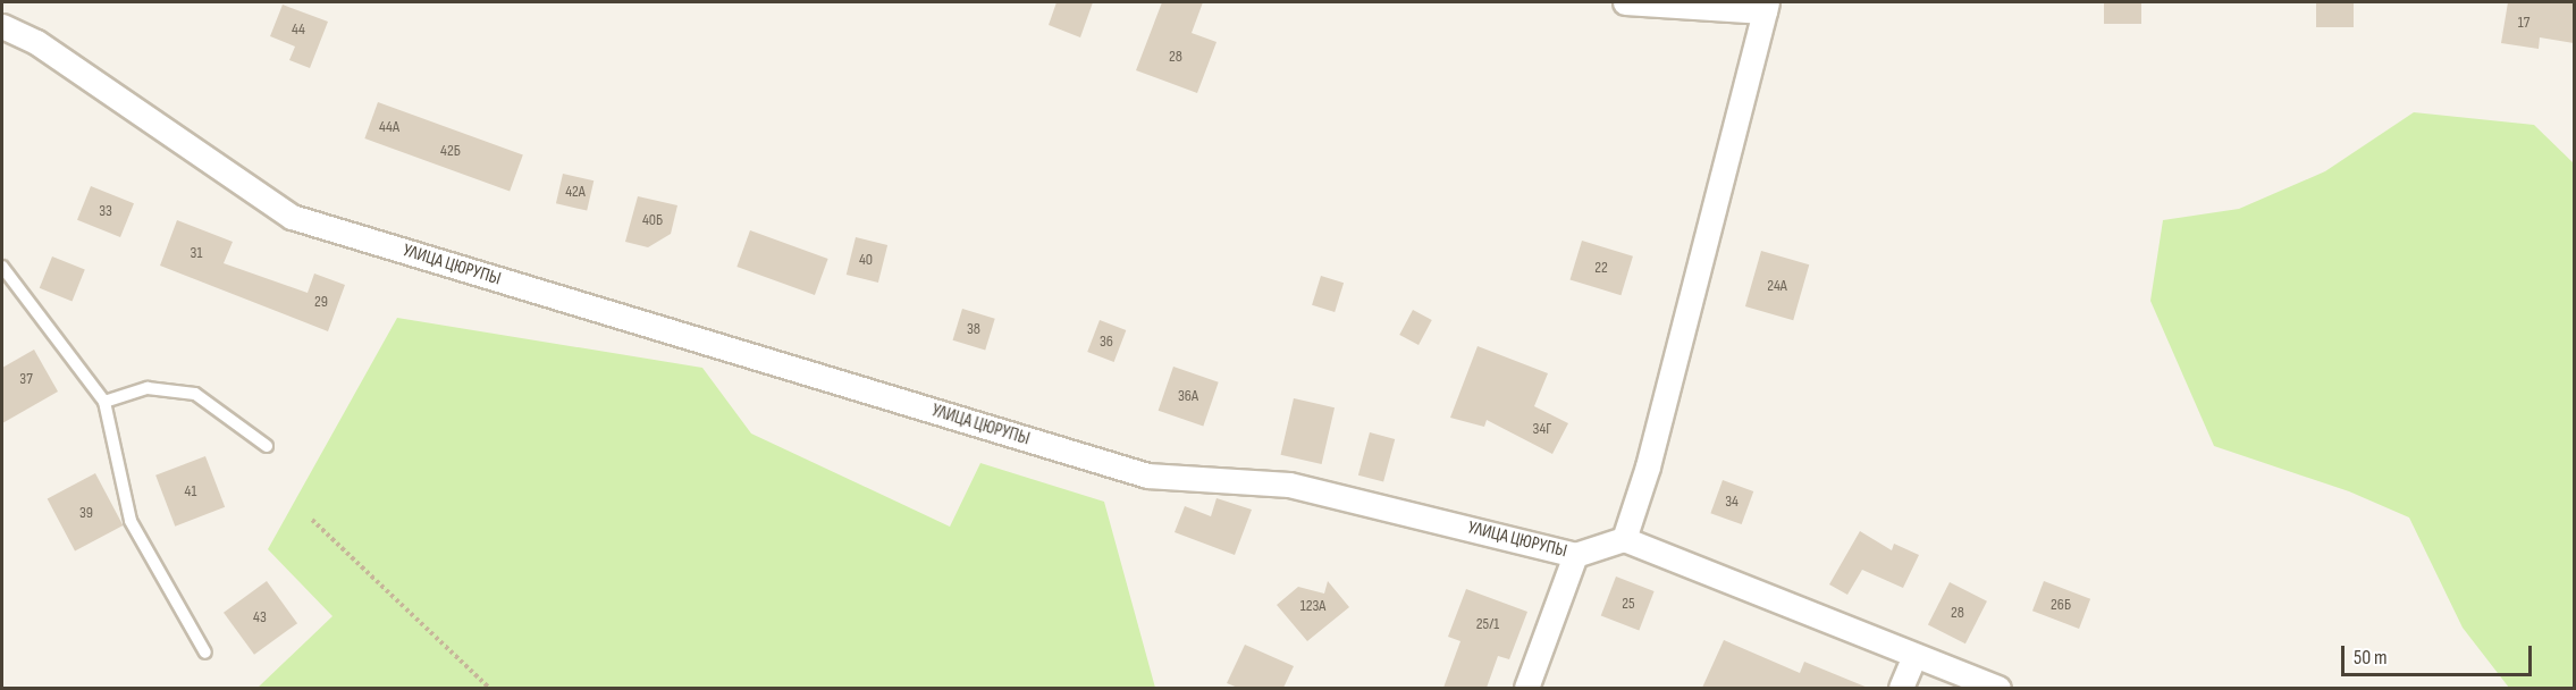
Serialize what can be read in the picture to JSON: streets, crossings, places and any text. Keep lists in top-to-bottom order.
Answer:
{
  "streets": {
    "street": ["УЛИЦА ЦЮРУПЫ"]
  },
  "house_numbers": [
    "17",
    "44",
    "28",
    "44А",
    "42Б",
    "42А",
    "33",
    "40Б",
    "31",
    "40",
    "22",
    "24А",
    "29",
    "38",
    "36",
    "37",
    "36А",
    "34Г",
    "41",
    "34",
    "39",
    "25",
    "26Б",
    "123А",
    "28",
    "43",
    "25/1"
  ],
  "scale_bar": "50 m"
}
